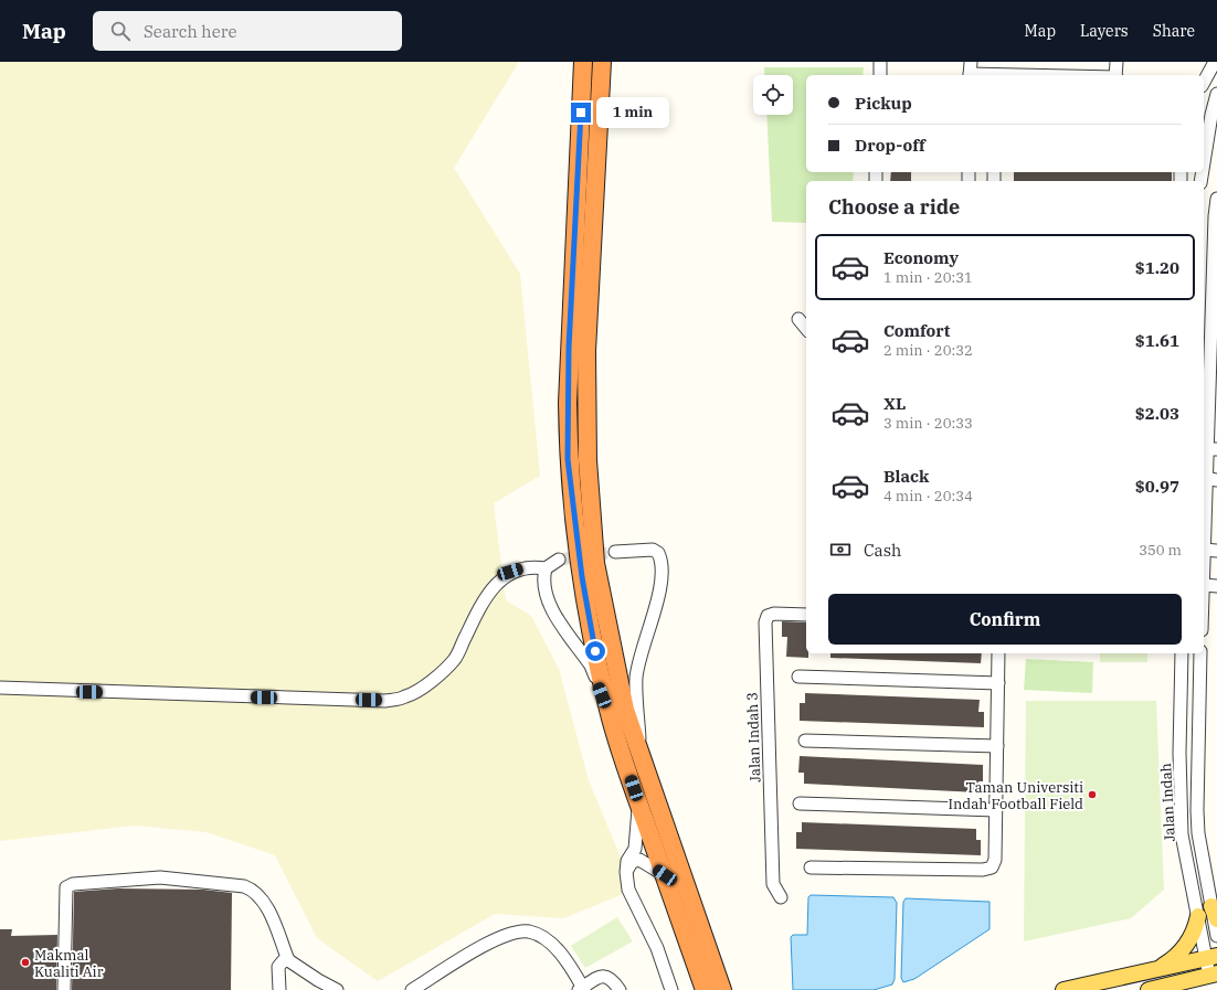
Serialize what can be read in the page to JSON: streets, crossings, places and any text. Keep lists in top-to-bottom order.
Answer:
{
  "streets": {
    "street": ["Jalan Indah 3", "Jalan Indah"]
  },
  "places": ["Taman Universiti Indah Football Field", "Makmal Kualiti Air"],
  "page": {
    "header": "Map",
    "search": "Search here",
    "nav": ["Map", "Layers", "Share"],
    "banner": ["Pickup", "Drop-off"],
    "bubble": "1 min",
    "heading": "Choose a ride",
    "list": [
      {
        "name": "Economy",
        "note": "1 min · 20:31",
        "value": "$1.20"
      },
      {
        "name": "Comfort",
        "note": "2 min · 20:32",
        "value": "$1.61"
      },
      {
        "name": "XL",
        "note": "3 min · 20:33",
        "value": "$2.03"
      },
      {
        "name": "Black",
        "note": "4 min · 20:34",
        "value": "$0.97"
      }
    ],
    "pay": ["Cash", "350 m"],
    "buttons": "Confirm"
  }
}
